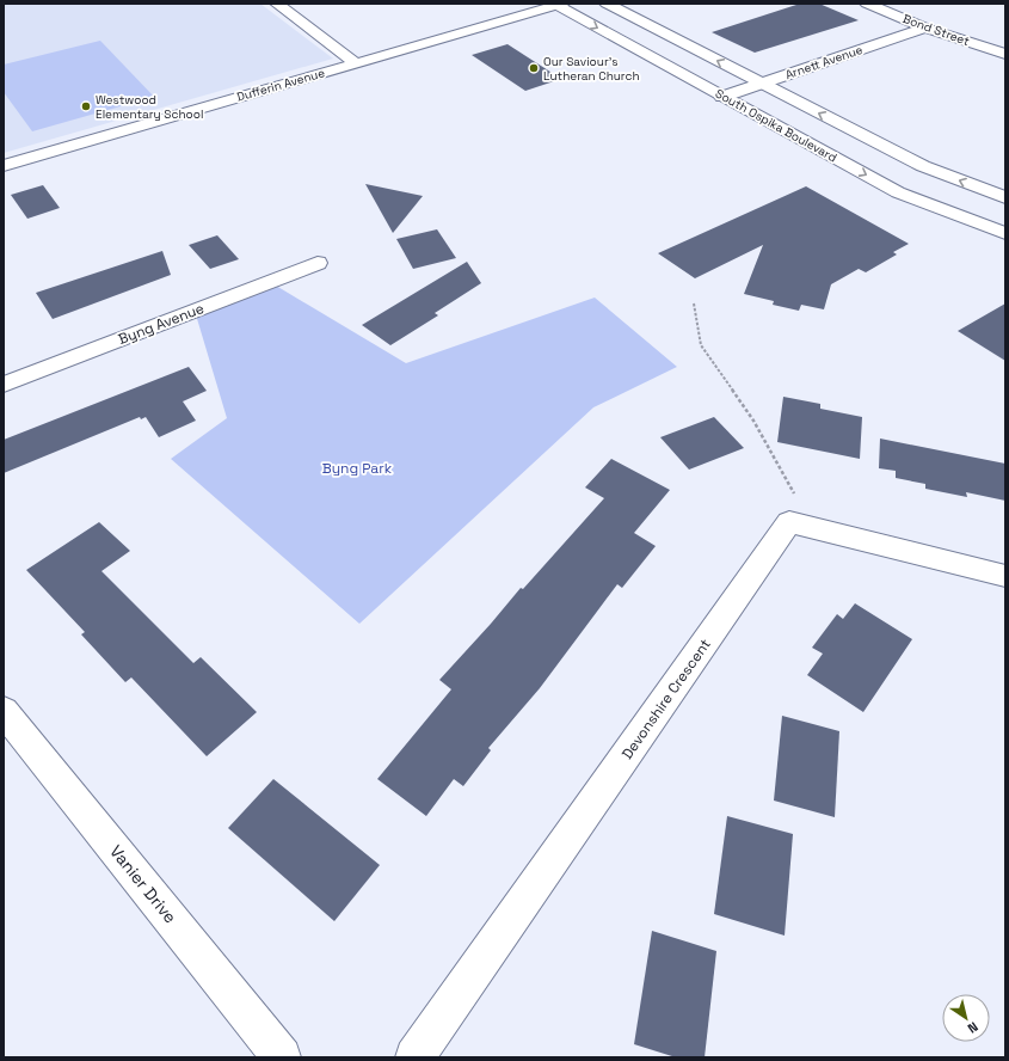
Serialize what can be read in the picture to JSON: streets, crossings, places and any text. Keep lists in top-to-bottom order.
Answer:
{
  "streets": {
    "street": [
      "Bond Street",
      "Arnett Avenue",
      "Dufferin Avenue",
      "South Ospika Boulevard",
      "Byng Avenue",
      "Devonshire Crescent",
      "Vanier Drive"
    ]
  },
  "crossings": [
    ["Bond Street", "Arnett Avenue"],
    ["Arnett Avenue", "South Ospika Boulevard"],
    ["Dufferin Avenue", "South Ospika Boulevard"]
  ],
  "parks": ["Byng Park"],
  "places": ["Our Saviour's Lutheran Church", "Westwood Elementary School"],
  "north": "bottom right"
}
